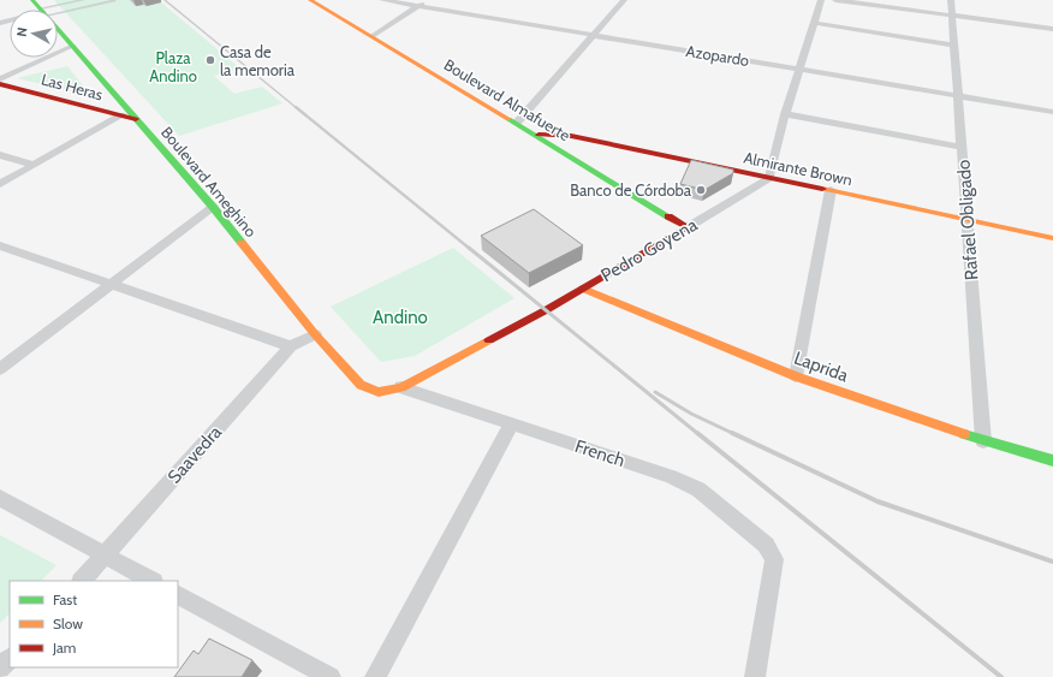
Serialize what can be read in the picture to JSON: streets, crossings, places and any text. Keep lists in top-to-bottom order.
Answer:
{
  "streets": {
    "main road": [
      "Las Heras",
      "Boulevard Almafuerte",
      "Almirante Brown",
      "Boulevard Ameghino",
      "Pedro Goyena",
      "Laprida"
    ],
    "street": [
      "Azopardo",
      "Rafael Obligado",
      "French",
      "Saavedra"
    ]
  },
  "crossings": [
    ["Azopardo", "Rafael Obligado"],
    ["Las Heras", "Boulevard Ameghino"],
    ["Boulevard Almafuerte", "Almirante Brown"],
    ["Boulevard Almafuerte", "Pedro Goyena"],
    ["Almirante Brown", "Rafael Obligado"],
    ["Almirante Brown", "Pedro Goyena"],
    ["Boulevard Ameghino", "Pedro Goyena"],
    ["Boulevard Ameghino", "Saavedra"],
    ["Rafael Obligado", "Laprida"],
    ["Pedro Goyena", "Laprida"],
    ["Pedro Goyena", "French"]
  ],
  "parks": ["Plaza Andino", "Andino"],
  "places": ["Casa de la memoria", "Banco de Córdoba"],
  "legend": ["Fast", "Slow", "Jam"],
  "north": "left"
}
